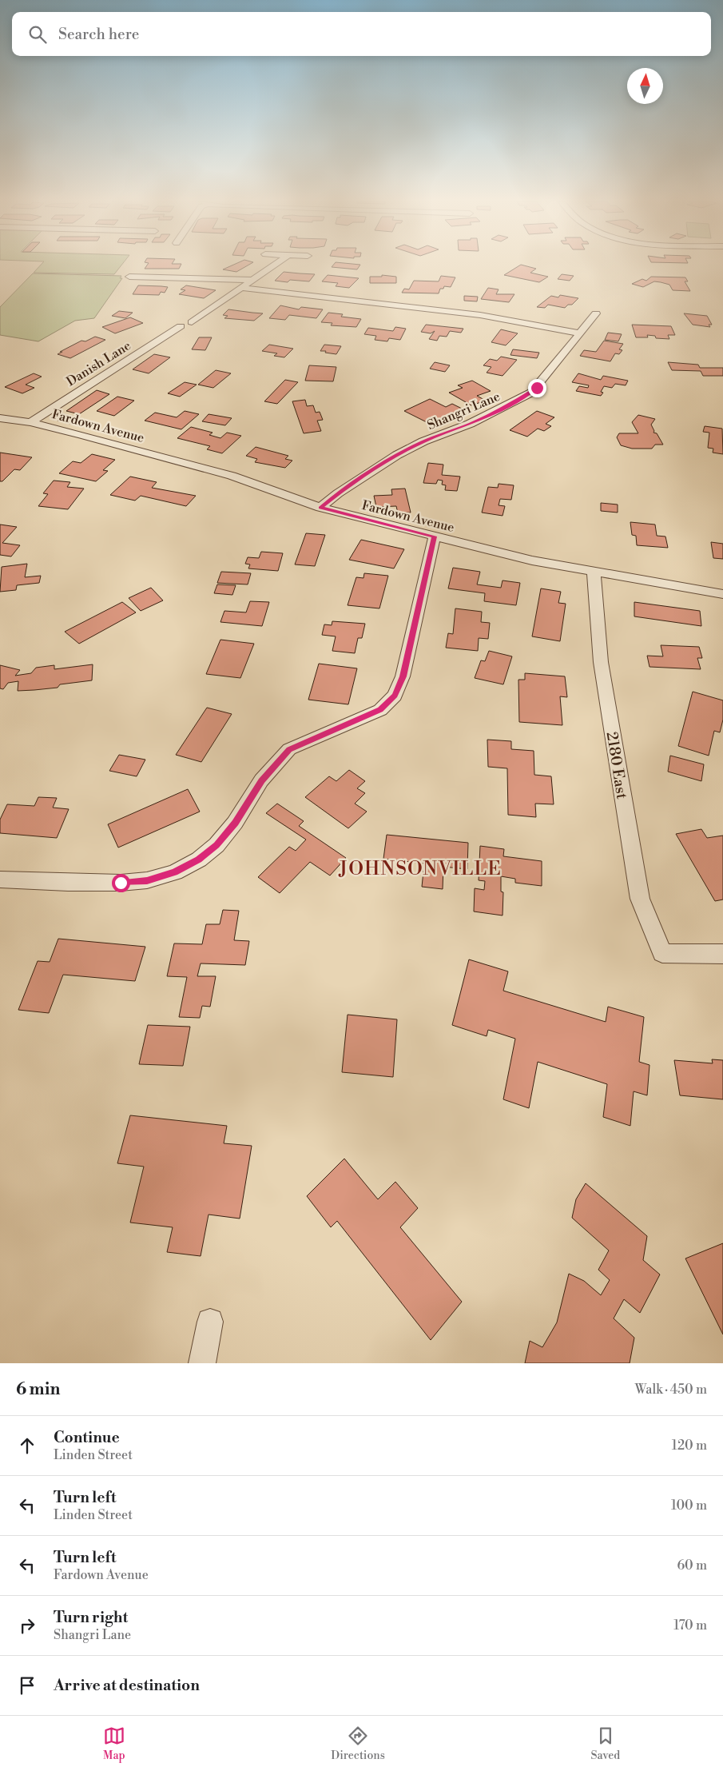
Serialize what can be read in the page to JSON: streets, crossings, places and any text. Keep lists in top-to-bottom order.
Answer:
{
  "streets": {
    "street": [
      "Danish Lane",
      "Shangri Lane",
      "Fardown Avenue",
      "2180 East"
    ]
  },
  "crossings": [
    ["Danish Lane", "Fardown Avenue"],
    ["Shangri Lane", "Fardown Avenue"],
    ["Fardown Avenue", "2180 East"]
  ],
  "districts": ["JOHNSONVILLE"],
  "north": "top",
  "page": {
    "search": "Search here",
    "heading": ["6 min", "Walk · 450 m"],
    "list": [
      ["Continue", "Linden Street", "120 m"],
      ["Turn left", "Linden Street", "100 m"],
      ["Turn left", "Fardown Avenue", "60 m"],
      ["Turn right", "Shangri Lane", "170 m"],
      "Arrive at destination"
    ],
    "nav": ["Map", "Directions", "Saved"]
  }
}
